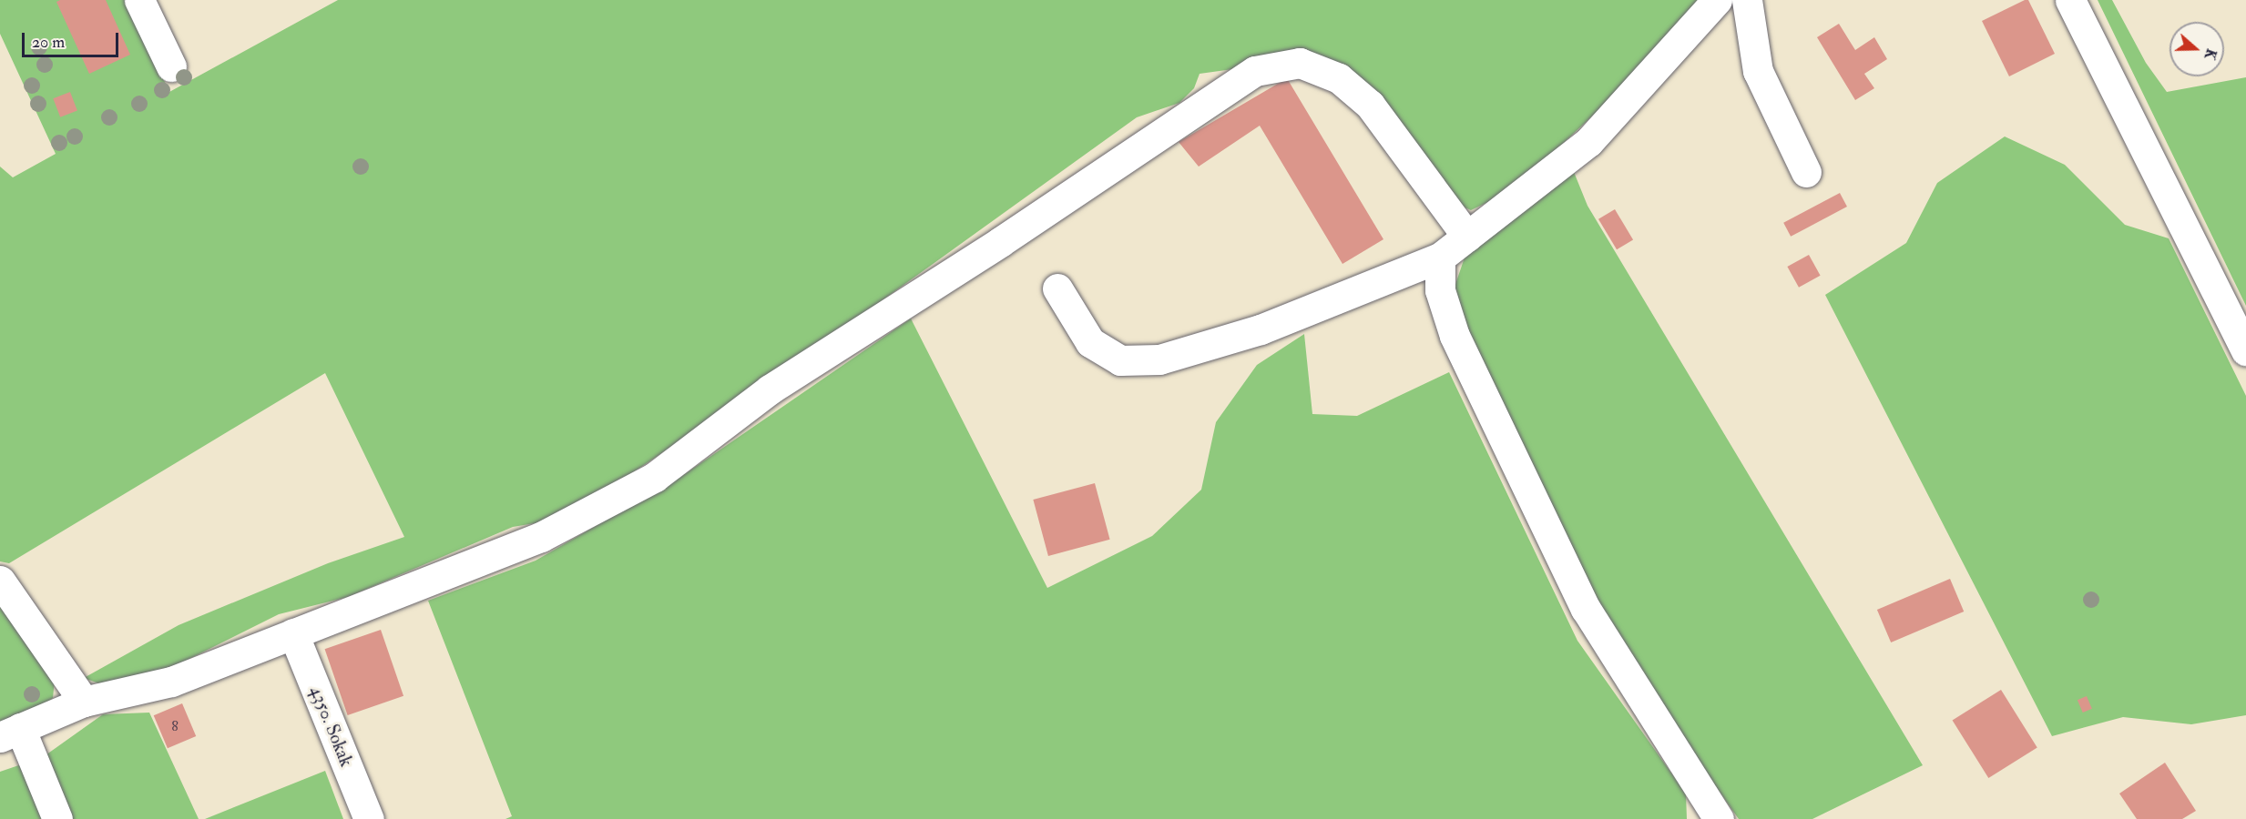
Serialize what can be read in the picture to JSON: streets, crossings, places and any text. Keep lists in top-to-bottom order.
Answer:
{
  "streets": {
    "street": ["4350. Sokak"]
  },
  "house_numbers": ["8"],
  "scale_bar": "20 m",
  "north": "right"
}
